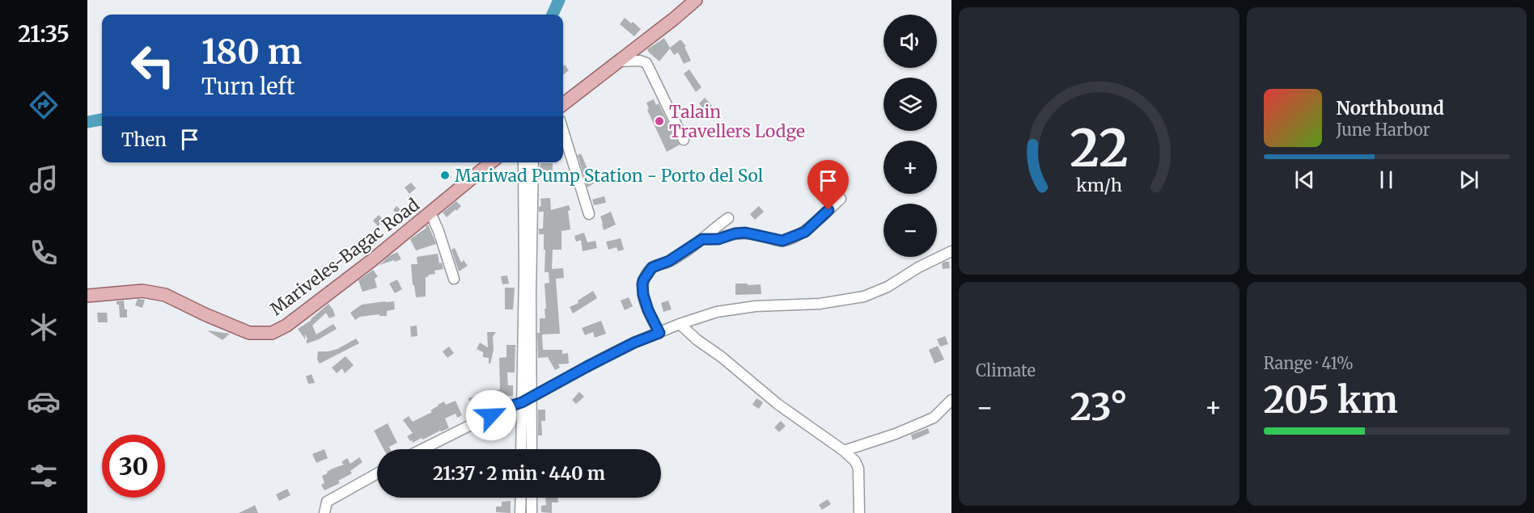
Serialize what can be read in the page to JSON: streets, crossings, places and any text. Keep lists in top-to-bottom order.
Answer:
{
  "streets": {
    "main road": ["Mariveles-Bagac Road"]
  },
  "places": ["Talain Travellers Lodge", "Mariwad Pump Station - Porto del Sol"],
  "page": {
    "tabs": "21:35",
    "map_buttons": ["+", "−"],
    "turn": ["180 m", "Turn left"],
    "song": ["Northbound", "June Harbor"],
    "then": "Then",
    "tile": [
      "Climate",
      ["Range · 41%", "205 km"]
    ],
    "heat": ["−", "23°", "+"],
    "limit": "30",
    "trip": "21:37 · 2 min · 440 m",
    "gauge": ["22", "km/h"]
  }
}
